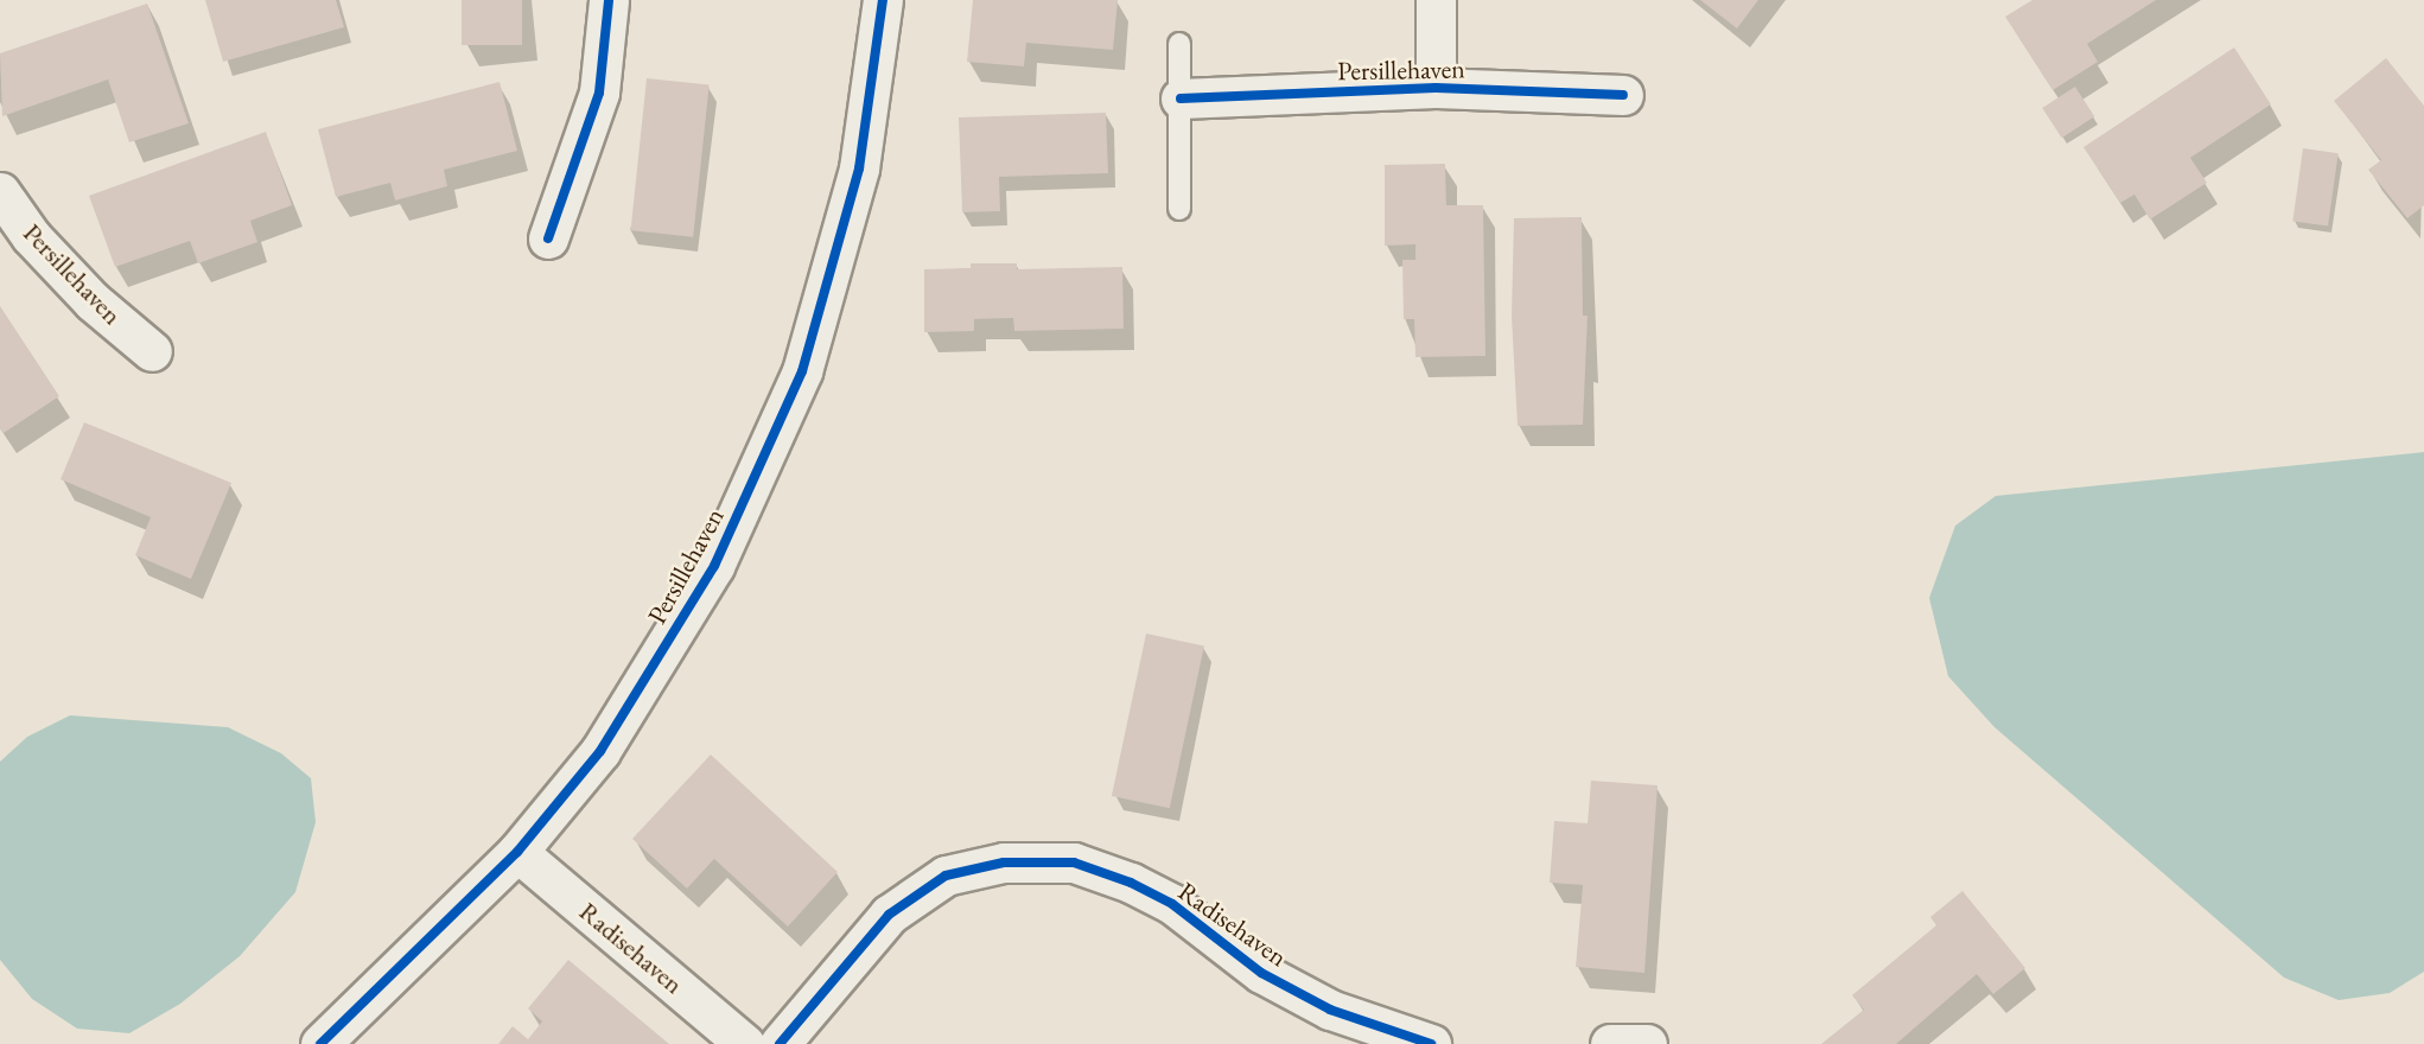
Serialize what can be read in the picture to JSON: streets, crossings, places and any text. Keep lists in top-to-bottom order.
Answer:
{
  "streets": {
    "street": ["Persillehaven", "Radisehaven"]
  },
  "crossings": [
    ["Persillehaven", "Radisehaven"]
  ]
}
